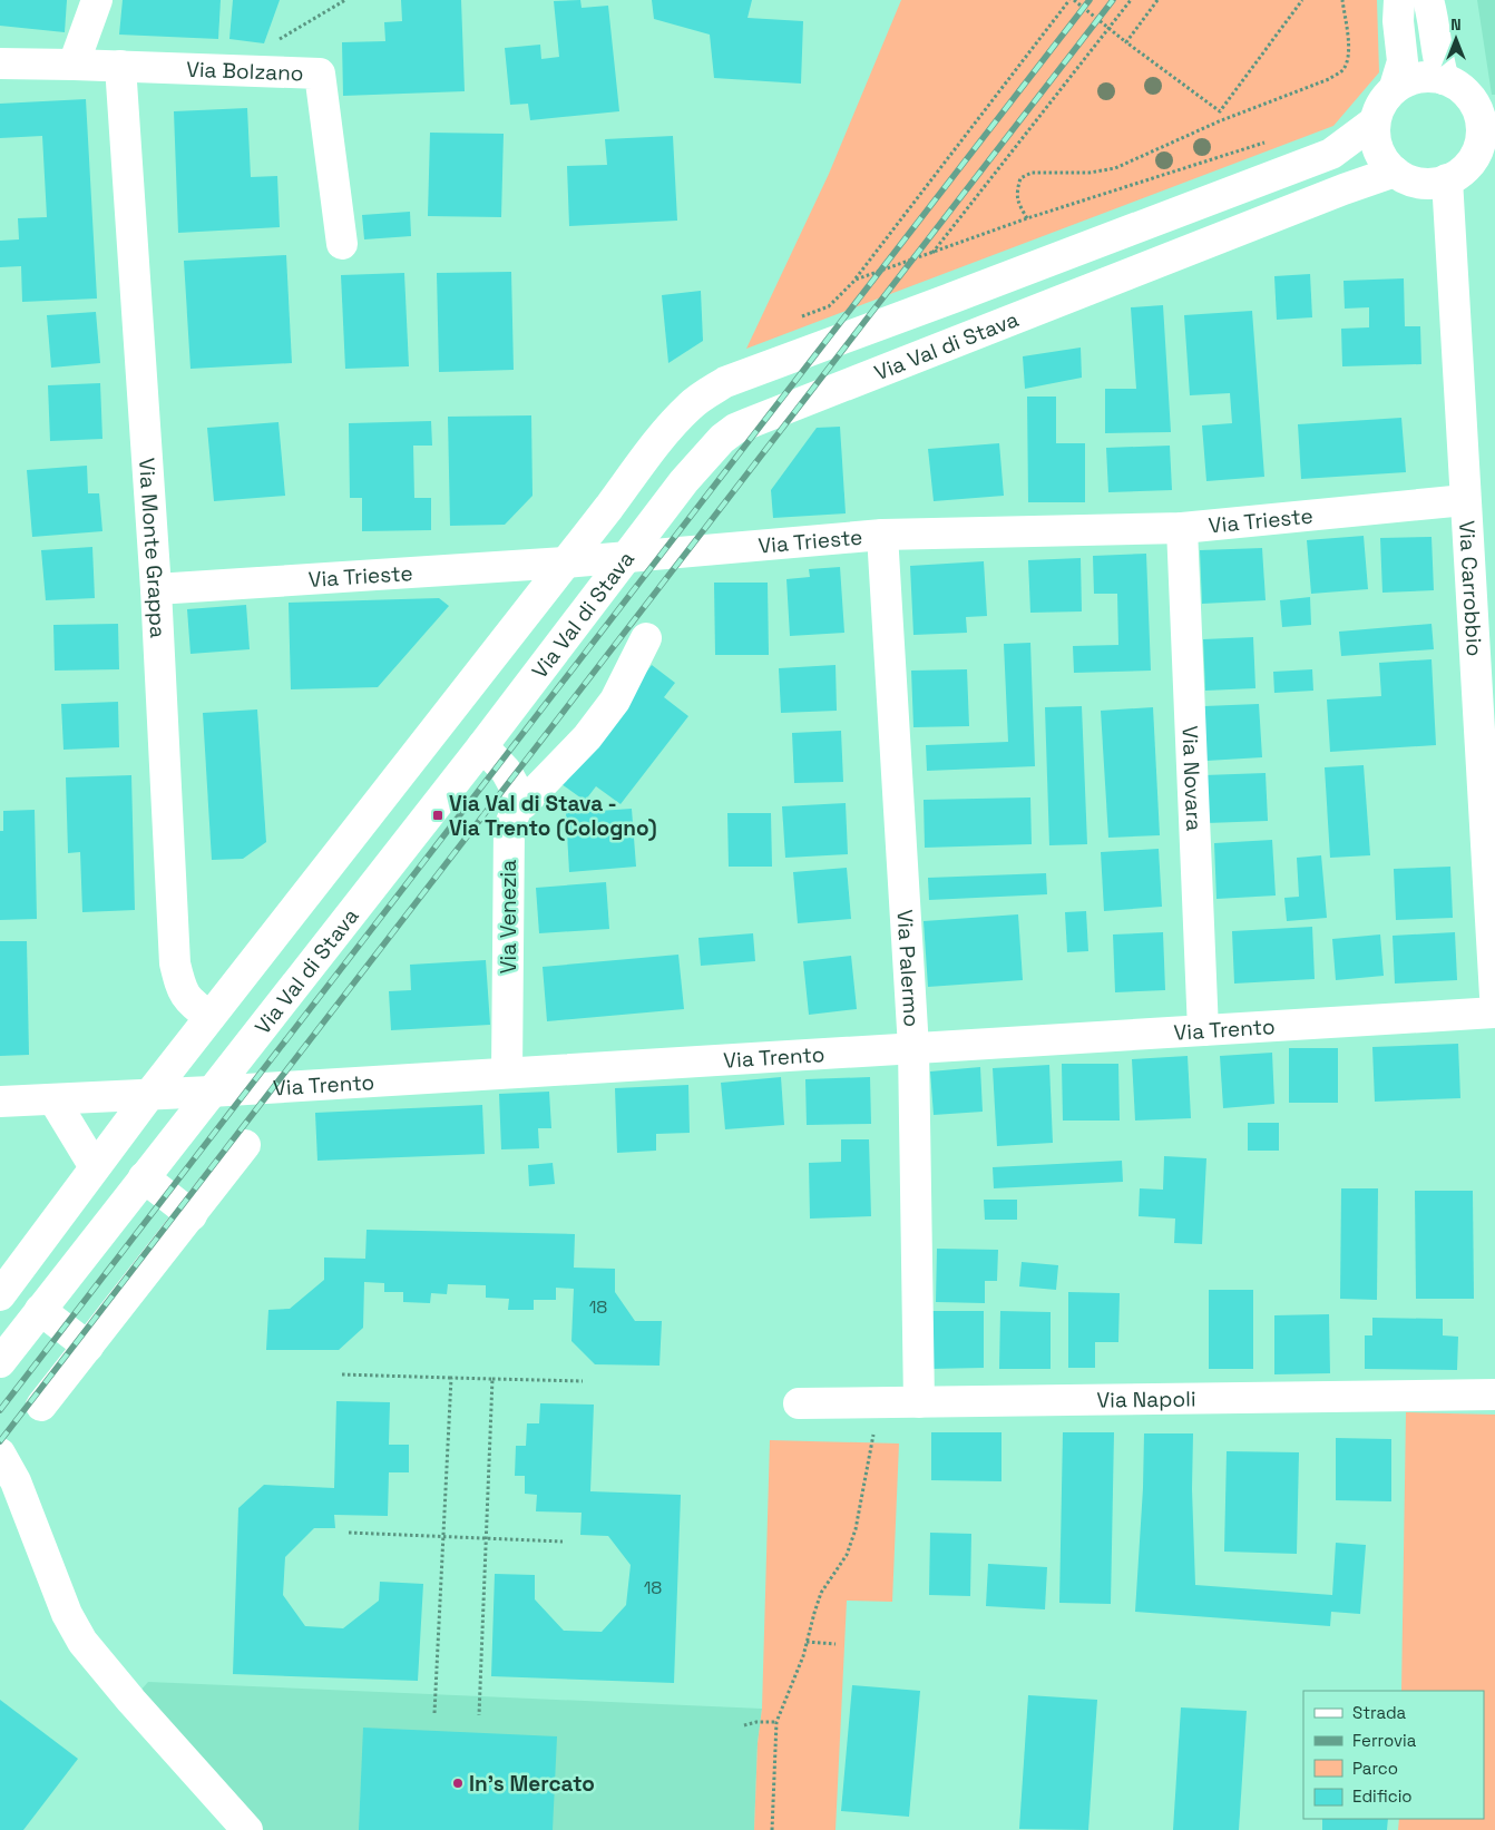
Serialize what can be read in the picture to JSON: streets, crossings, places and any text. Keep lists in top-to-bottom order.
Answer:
{
  "streets": {
    "street": [
      "Via Bolzano",
      "Via Val di Stava",
      "Via Trieste",
      "Via Monte Grappa",
      "Via Carrobbio",
      "Via Novara",
      "Via Venezia",
      "Via Palermo",
      "Via Trento",
      "Via Napoli"
    ]
  },
  "crossings": [
    ["Via Bolzano", "Via Monte Grappa"],
    ["Via Val di Stava", "Via Trieste"],
    ["Via Val di Stava", "Via Monte Grappa"],
    ["Via Val di Stava", "Via Carrobbio"],
    ["Via Val di Stava", "Via Trento"],
    ["Via Trieste", "Via Monte Grappa"],
    ["Via Trieste", "Via Carrobbio"],
    ["Via Trieste", "Via Novara"],
    ["Via Trieste", "Via Palermo"],
    ["Via Novara", "Via Trento"],
    ["Via Venezia", "Via Trento"],
    ["Via Palermo", "Via Trento"],
    ["Via Palermo", "Via Napoli"]
  ],
  "places": {
    "transit": ["Via Val di Stava - Via Trento (Cologno)"],
    "other": ["In's Mercato"]
  },
  "house_numbers": ["18", "18"],
  "legend": [
    "Strada",
    "Ferrovia",
    "Parco",
    "Edificio"
  ],
  "north": "top"
}
